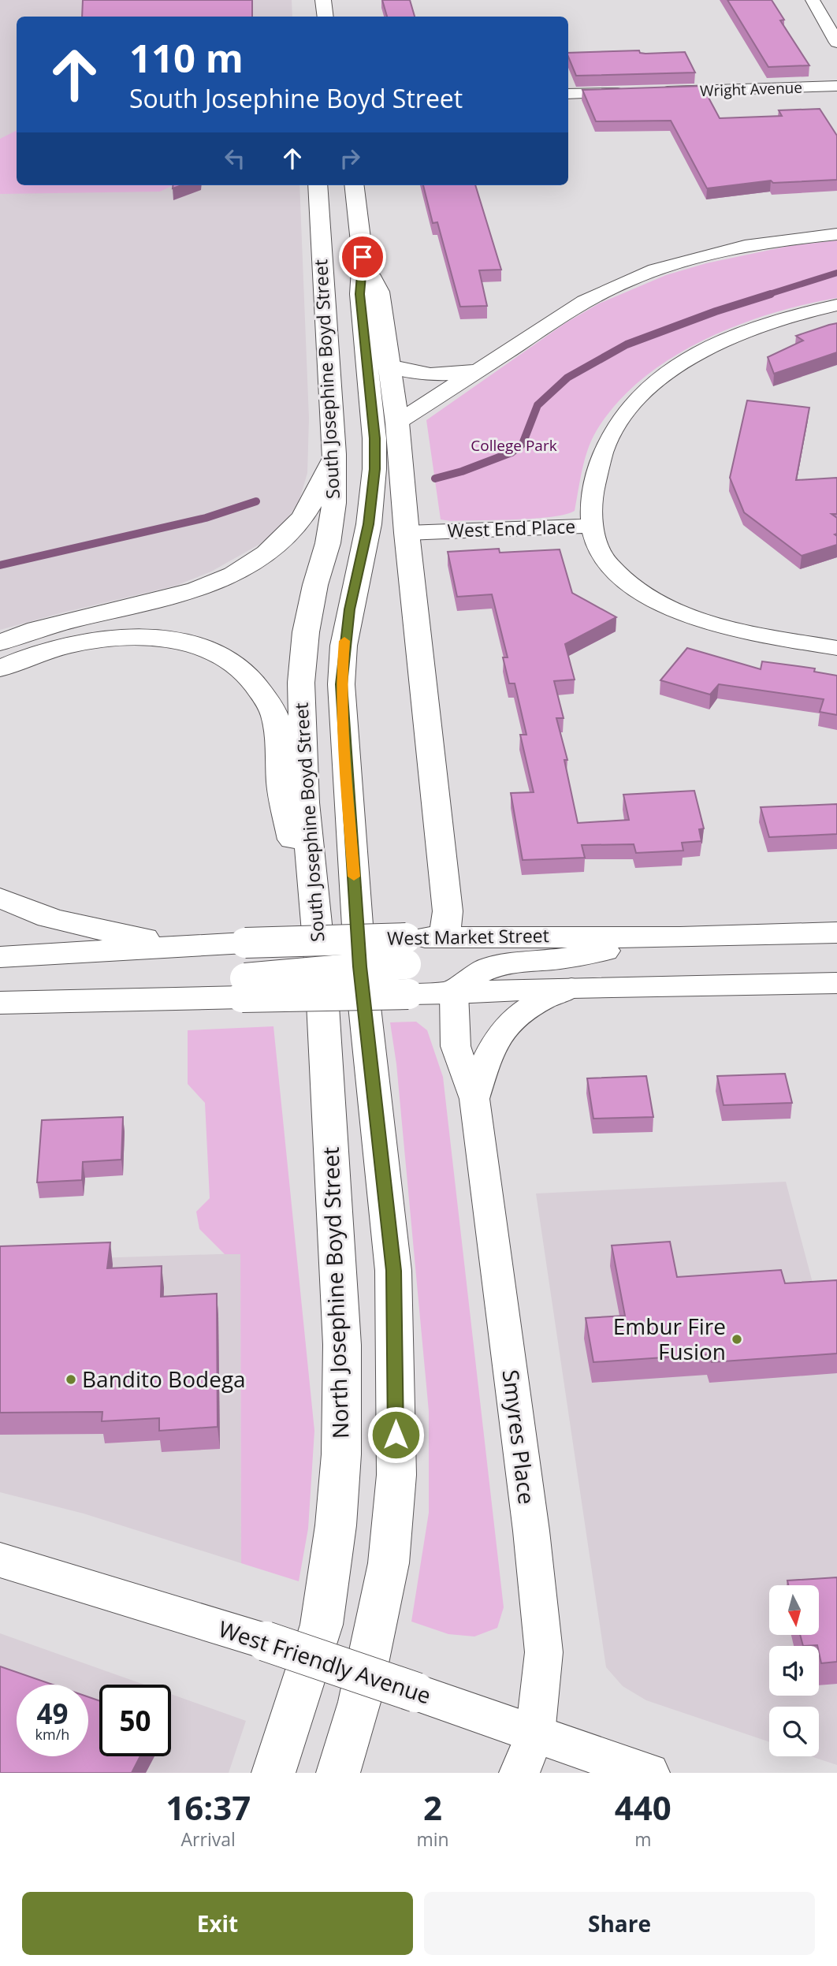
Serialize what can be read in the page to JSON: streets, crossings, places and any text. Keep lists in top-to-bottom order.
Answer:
{
  "streets": {
    "main road": [
      "South Josephine Boyd Street",
      "West Market Street",
      "North Josephine Boyd Street",
      "West Friendly Avenue"
    ],
    "street": ["Wright Avenue", "West End Place", "Smyres Place"]
  },
  "crossings": [
    ["South Josephine Boyd Street", "North Josephine Boyd Street"],
    ["West Market Street", "Smyres Place"],
    ["Smyres Place", "West Friendly Avenue"]
  ],
  "parks": ["College Park"],
  "places": ["Embur Fire Fusion", "Bandito Bodega"],
  "north": "bottom",
  "page": {
    "turn": ["110 m", "South Josephine Boyd Street"],
    "speed": "49 km/h",
    "limit": "50",
    "eta": [
      "16:37",
      "Arrival",
      "2",
      "min",
      "440",
      "m"
    ],
    "buttons": ["Exit", "Share"]
  }
}
